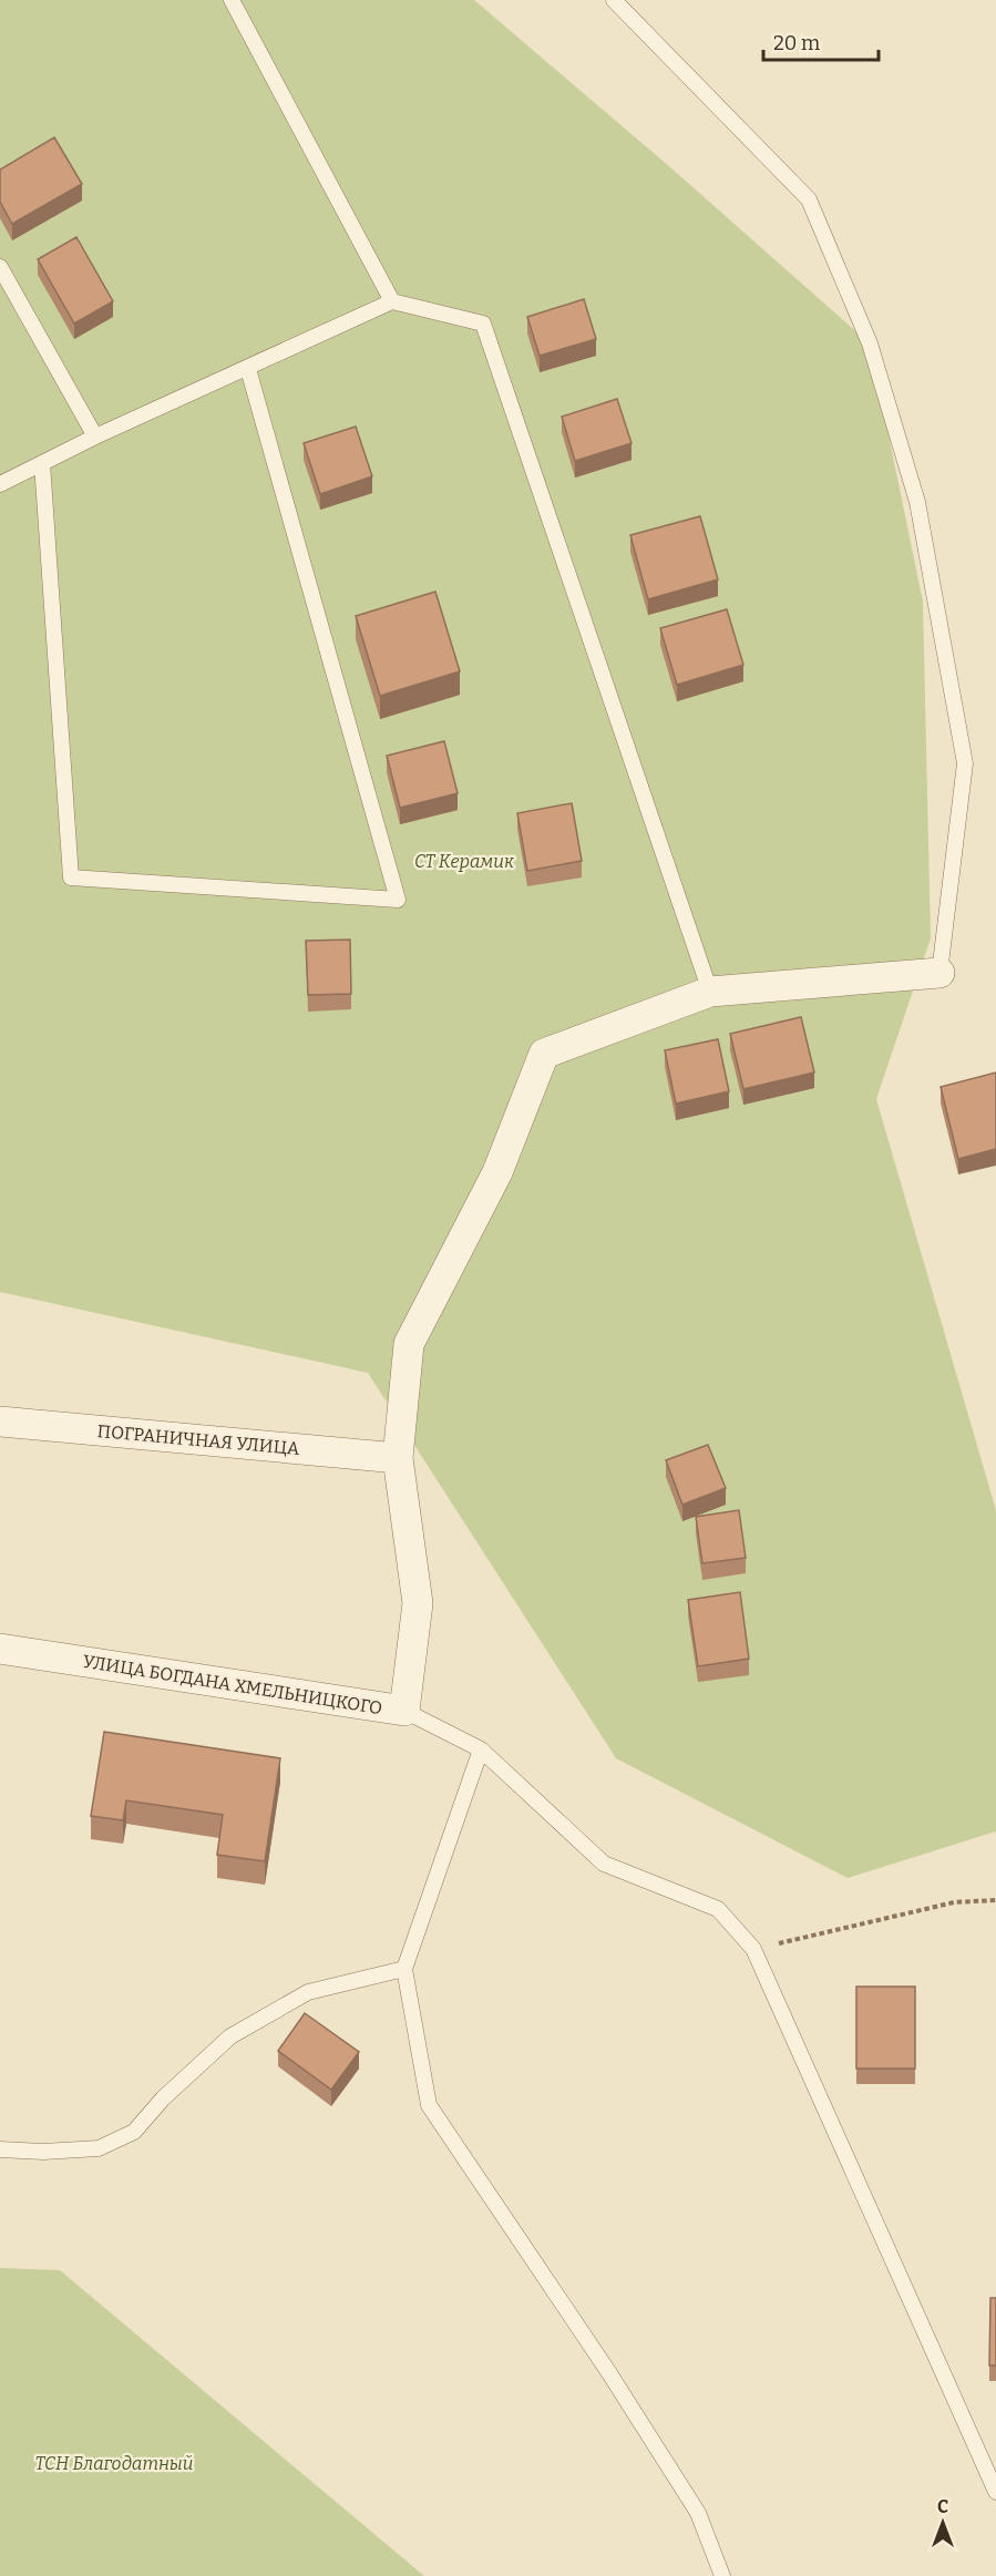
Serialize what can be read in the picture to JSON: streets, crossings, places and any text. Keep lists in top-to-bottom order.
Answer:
{
  "streets": {
    "street": ["ПОГРАНИЧНАЯ УЛИЦА", "УЛИЦА БОГДАНА ХМЕЛЬНИЦКОГО"]
  },
  "crossings": [
    ["ПОГРАНИЧНАЯ УЛИЦА", "УЛИЦА БОГДАНА ХМЕЛЬНИЦКОГО"]
  ],
  "parks": ["СТ Керамик", "ТСН Благодатный"],
  "scale_bar": "20 m",
  "north": "top"
}
